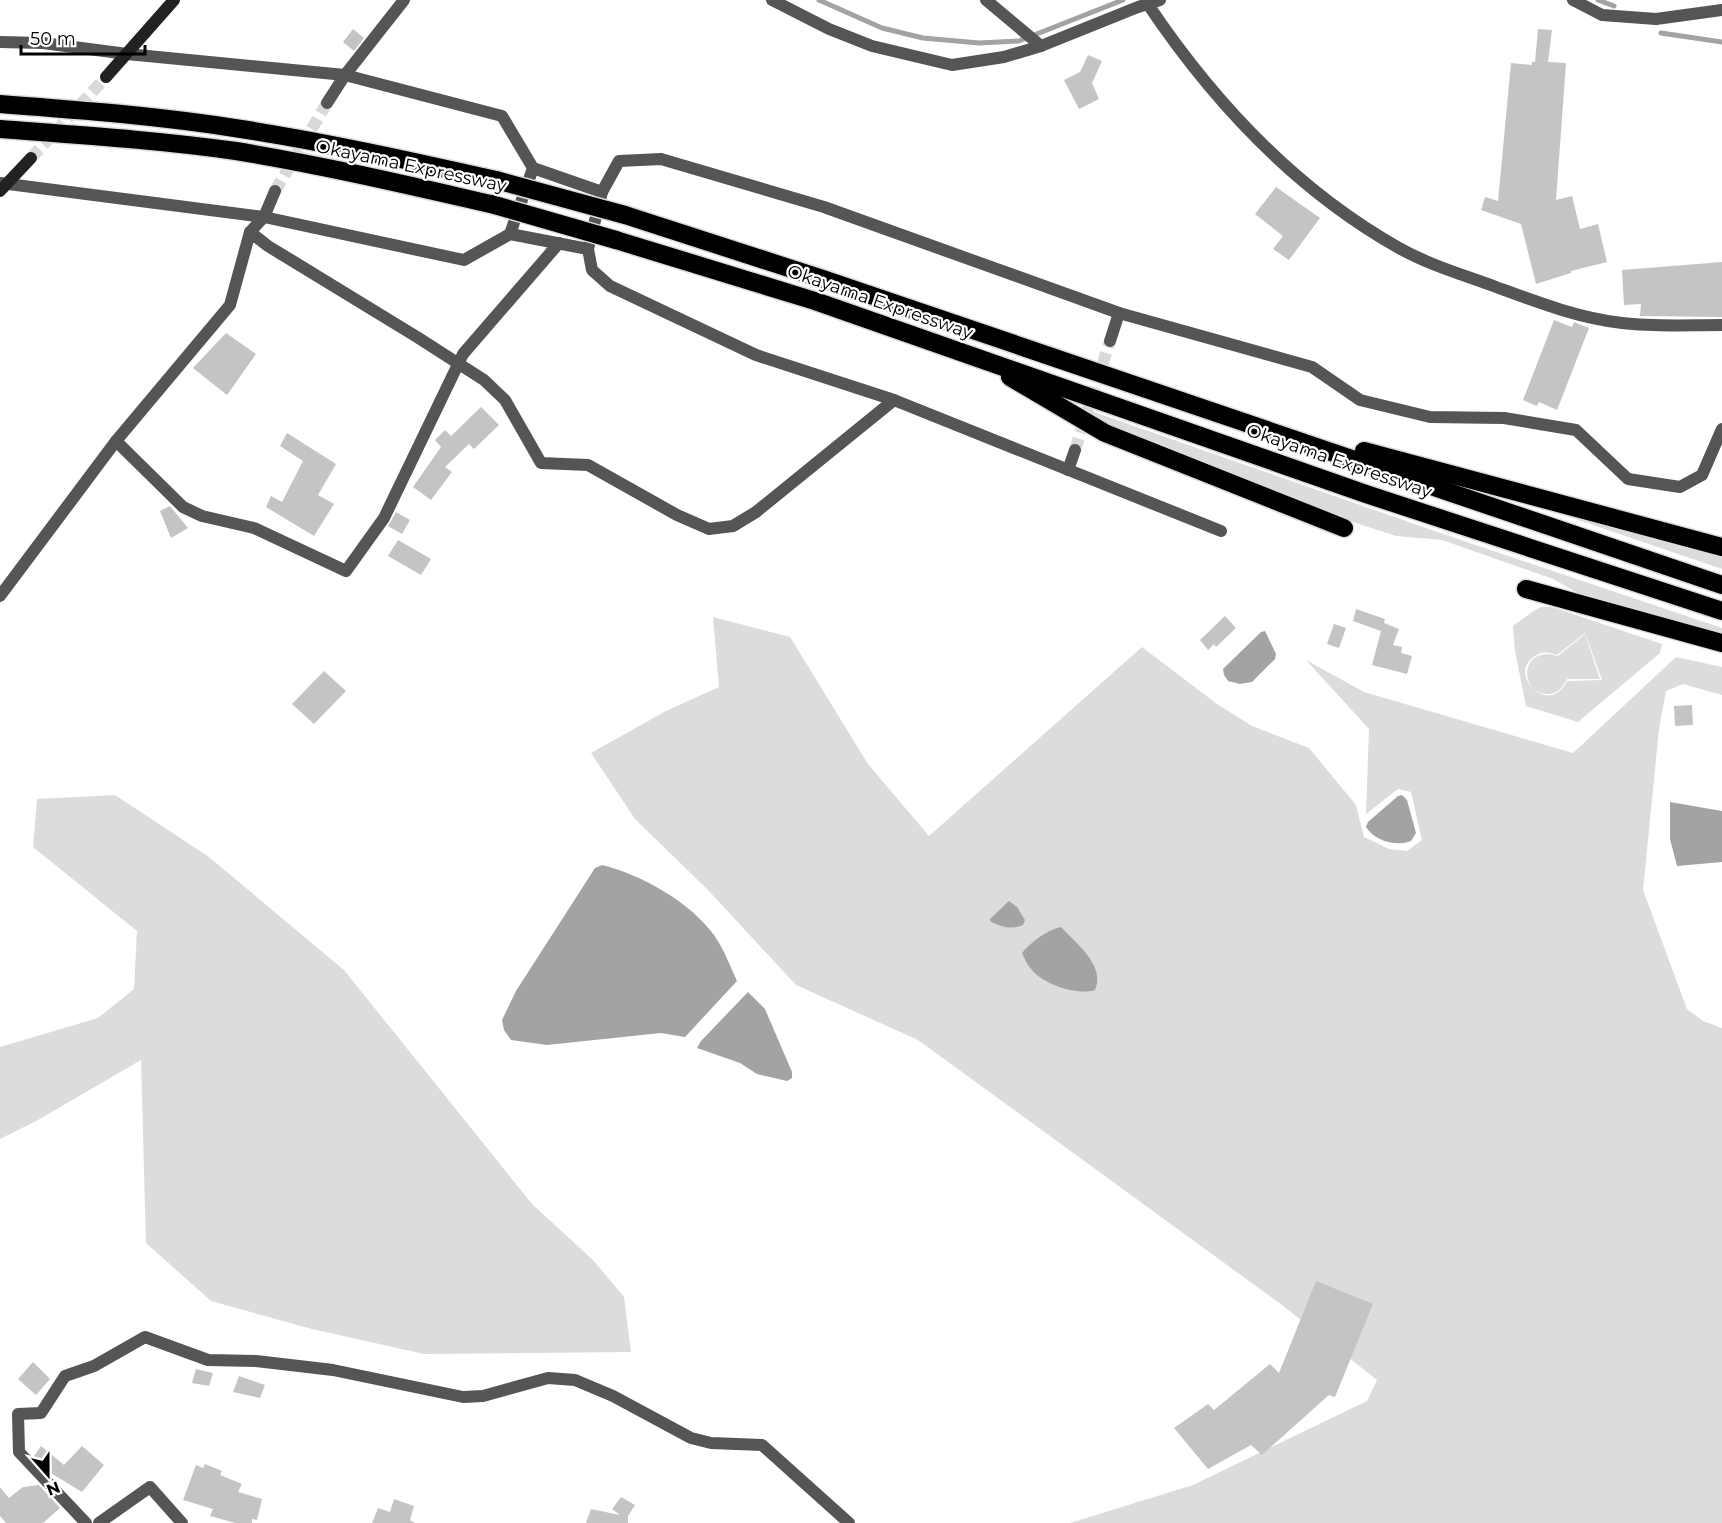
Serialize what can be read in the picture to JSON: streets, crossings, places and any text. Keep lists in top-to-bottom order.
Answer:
{
  "streets": {
    "highway": ["Okayama Expressway"]
  },
  "scale_bar": "50 m",
  "north": "bottom"
}
